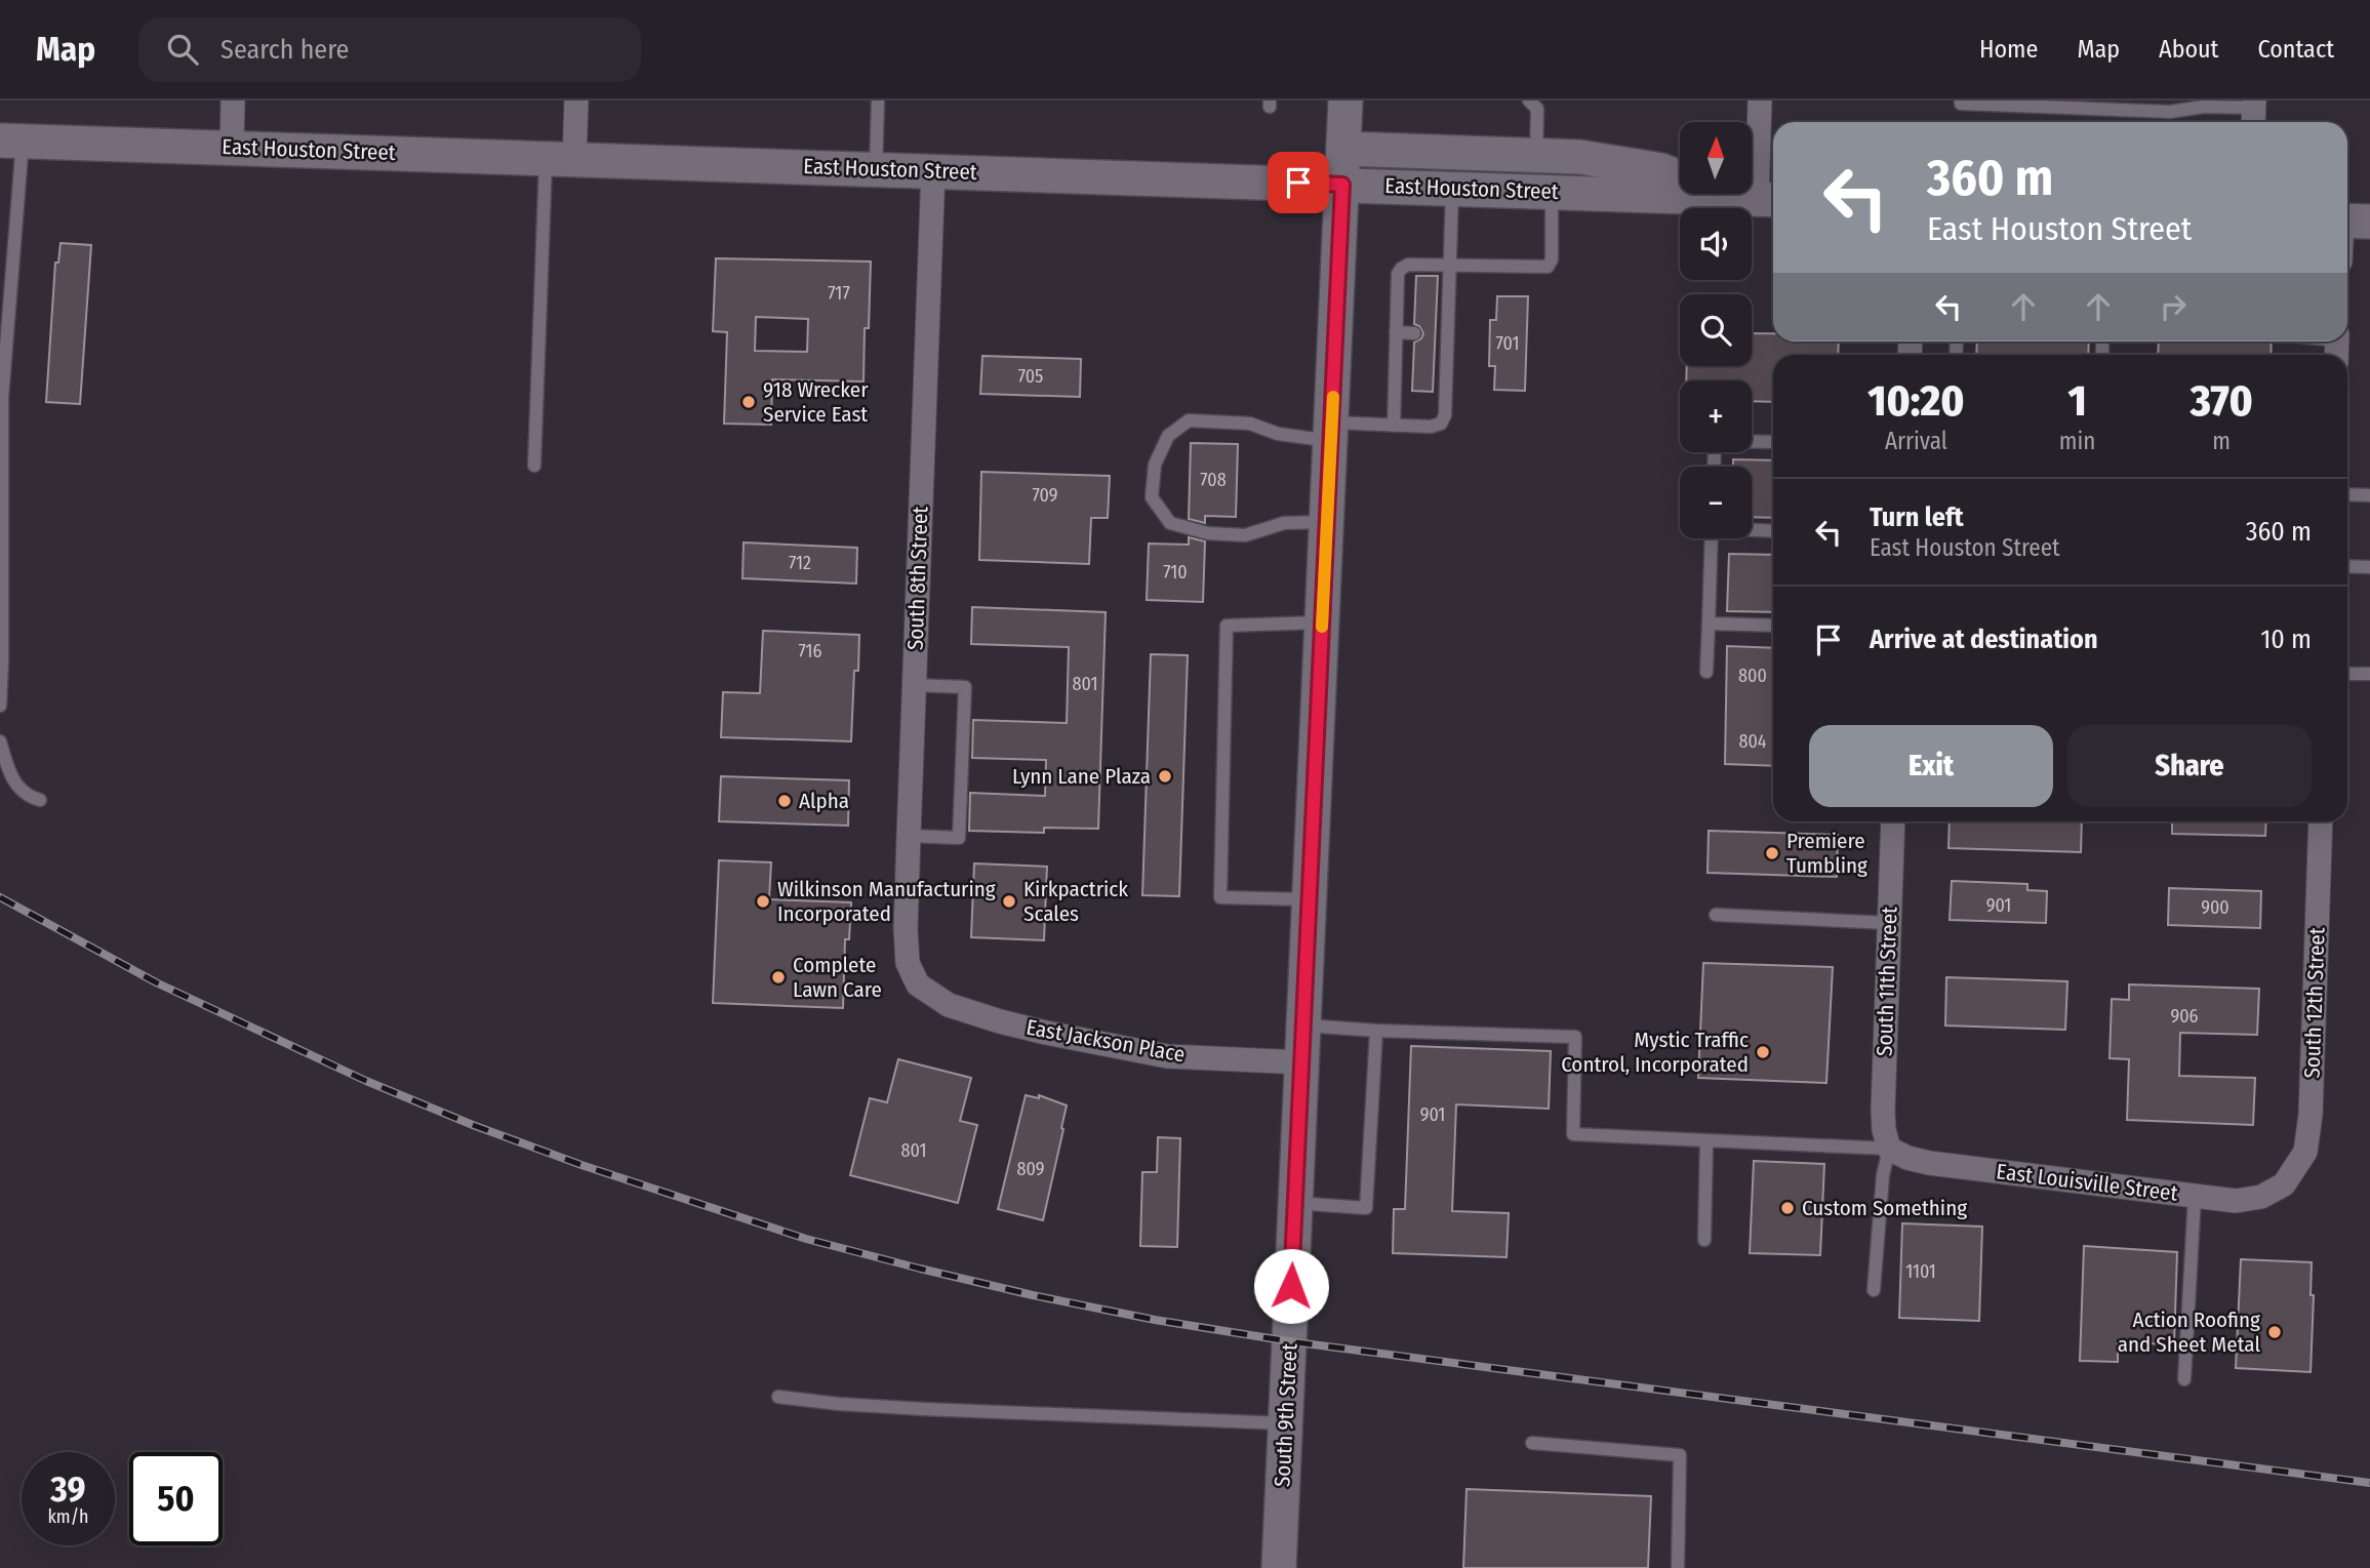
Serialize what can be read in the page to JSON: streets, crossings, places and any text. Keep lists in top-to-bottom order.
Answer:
{
  "streets": {
    "street": [
      "East Houston Street",
      "South 8th Street",
      "South 11th Street",
      "South 12th Street",
      "East Jackson Place",
      "East Louisville Street",
      "South 9th Street"
    ]
  },
  "crossings": [
    ["East Houston Street", "South 8th Street"],
    ["East Houston Street", "South 9th Street"],
    ["South 8th Street", "East Jackson Place"],
    ["South 11th Street", "East Louisville Street"],
    ["South 12th Street", "East Louisville Street"],
    ["East Jackson Place", "South 9th Street"]
  ],
  "places": [
    "918 Wrecker Service East",
    "Lynn Lane Plaza",
    "Alpha",
    "Premiere Tumbling",
    "Wilkinson Manufacturing Incorporated",
    "Kirkpactrick Scales",
    "Complete Lawn Care",
    "Mystic Traffic Control, Incorporated",
    "Custom Something",
    "Action Roofing and Sheet Metal"
  ],
  "house_numbers": [
    "717",
    "701",
    "705",
    "708",
    "709",
    "712",
    "710",
    "716",
    "800",
    "801",
    "804",
    "901",
    "900",
    "906",
    "901",
    "801",
    "809",
    "1101"
  ],
  "north": "top",
  "page": {
    "header": "Map",
    "search": "Search here",
    "nav": [
      "Home",
      "Map",
      "About",
      "Contact"
    ],
    "map_buttons": ["+", "−"],
    "turn": ["360 m", "East Houston Street"],
    "eta": [
      "10:20",
      "Arrival",
      "1",
      "min",
      "370",
      "m"
    ],
    "list": [
      {
        "name": "Turn left",
        "note": "East Houston Street",
        "value": "360 m"
      },
      {
        "name": "Arrive at destination",
        "value": "10 m"
      }
    ],
    "buttons": ["Exit", "Share"],
    "speed": "39 km/h",
    "limit": "50"
  }
}
